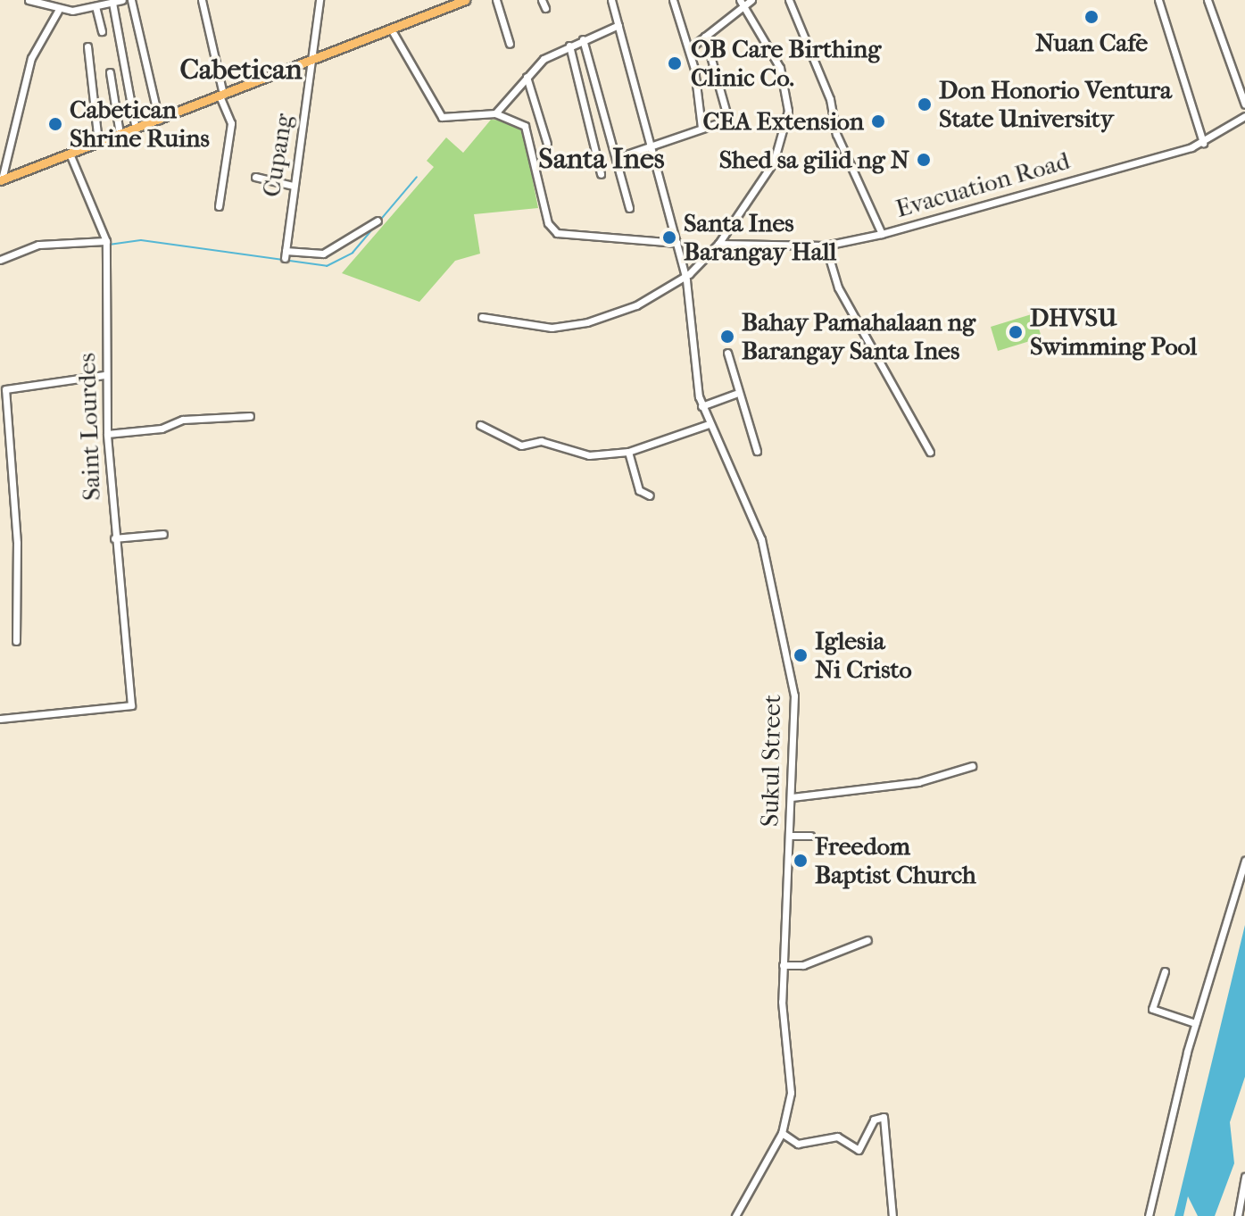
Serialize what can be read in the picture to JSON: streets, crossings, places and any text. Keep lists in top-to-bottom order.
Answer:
{
  "streets": {
    "street": [
      "Cupang",
      "Evacuation Road",
      "Saint Lourdes",
      "Sukul Street"
    ]
  },
  "districts": ["Cabetican", "Santa Ines"],
  "places": [
    "Nuan Cafe",
    "OB Care Birthing Clinic Co.",
    "Don Honorio Ventura State University",
    "CEA Extension",
    "Cabetican Shrine Ruins",
    "Shed sa gilid ng N",
    "Santa Ines Barangay Hall",
    "DHVSU Swimming Pool",
    "Bahay Pamahalaan ng Barangay Santa Ines",
    "Iglesia Ni Cristo",
    "Freedom Baptist Church"
  ]
}
